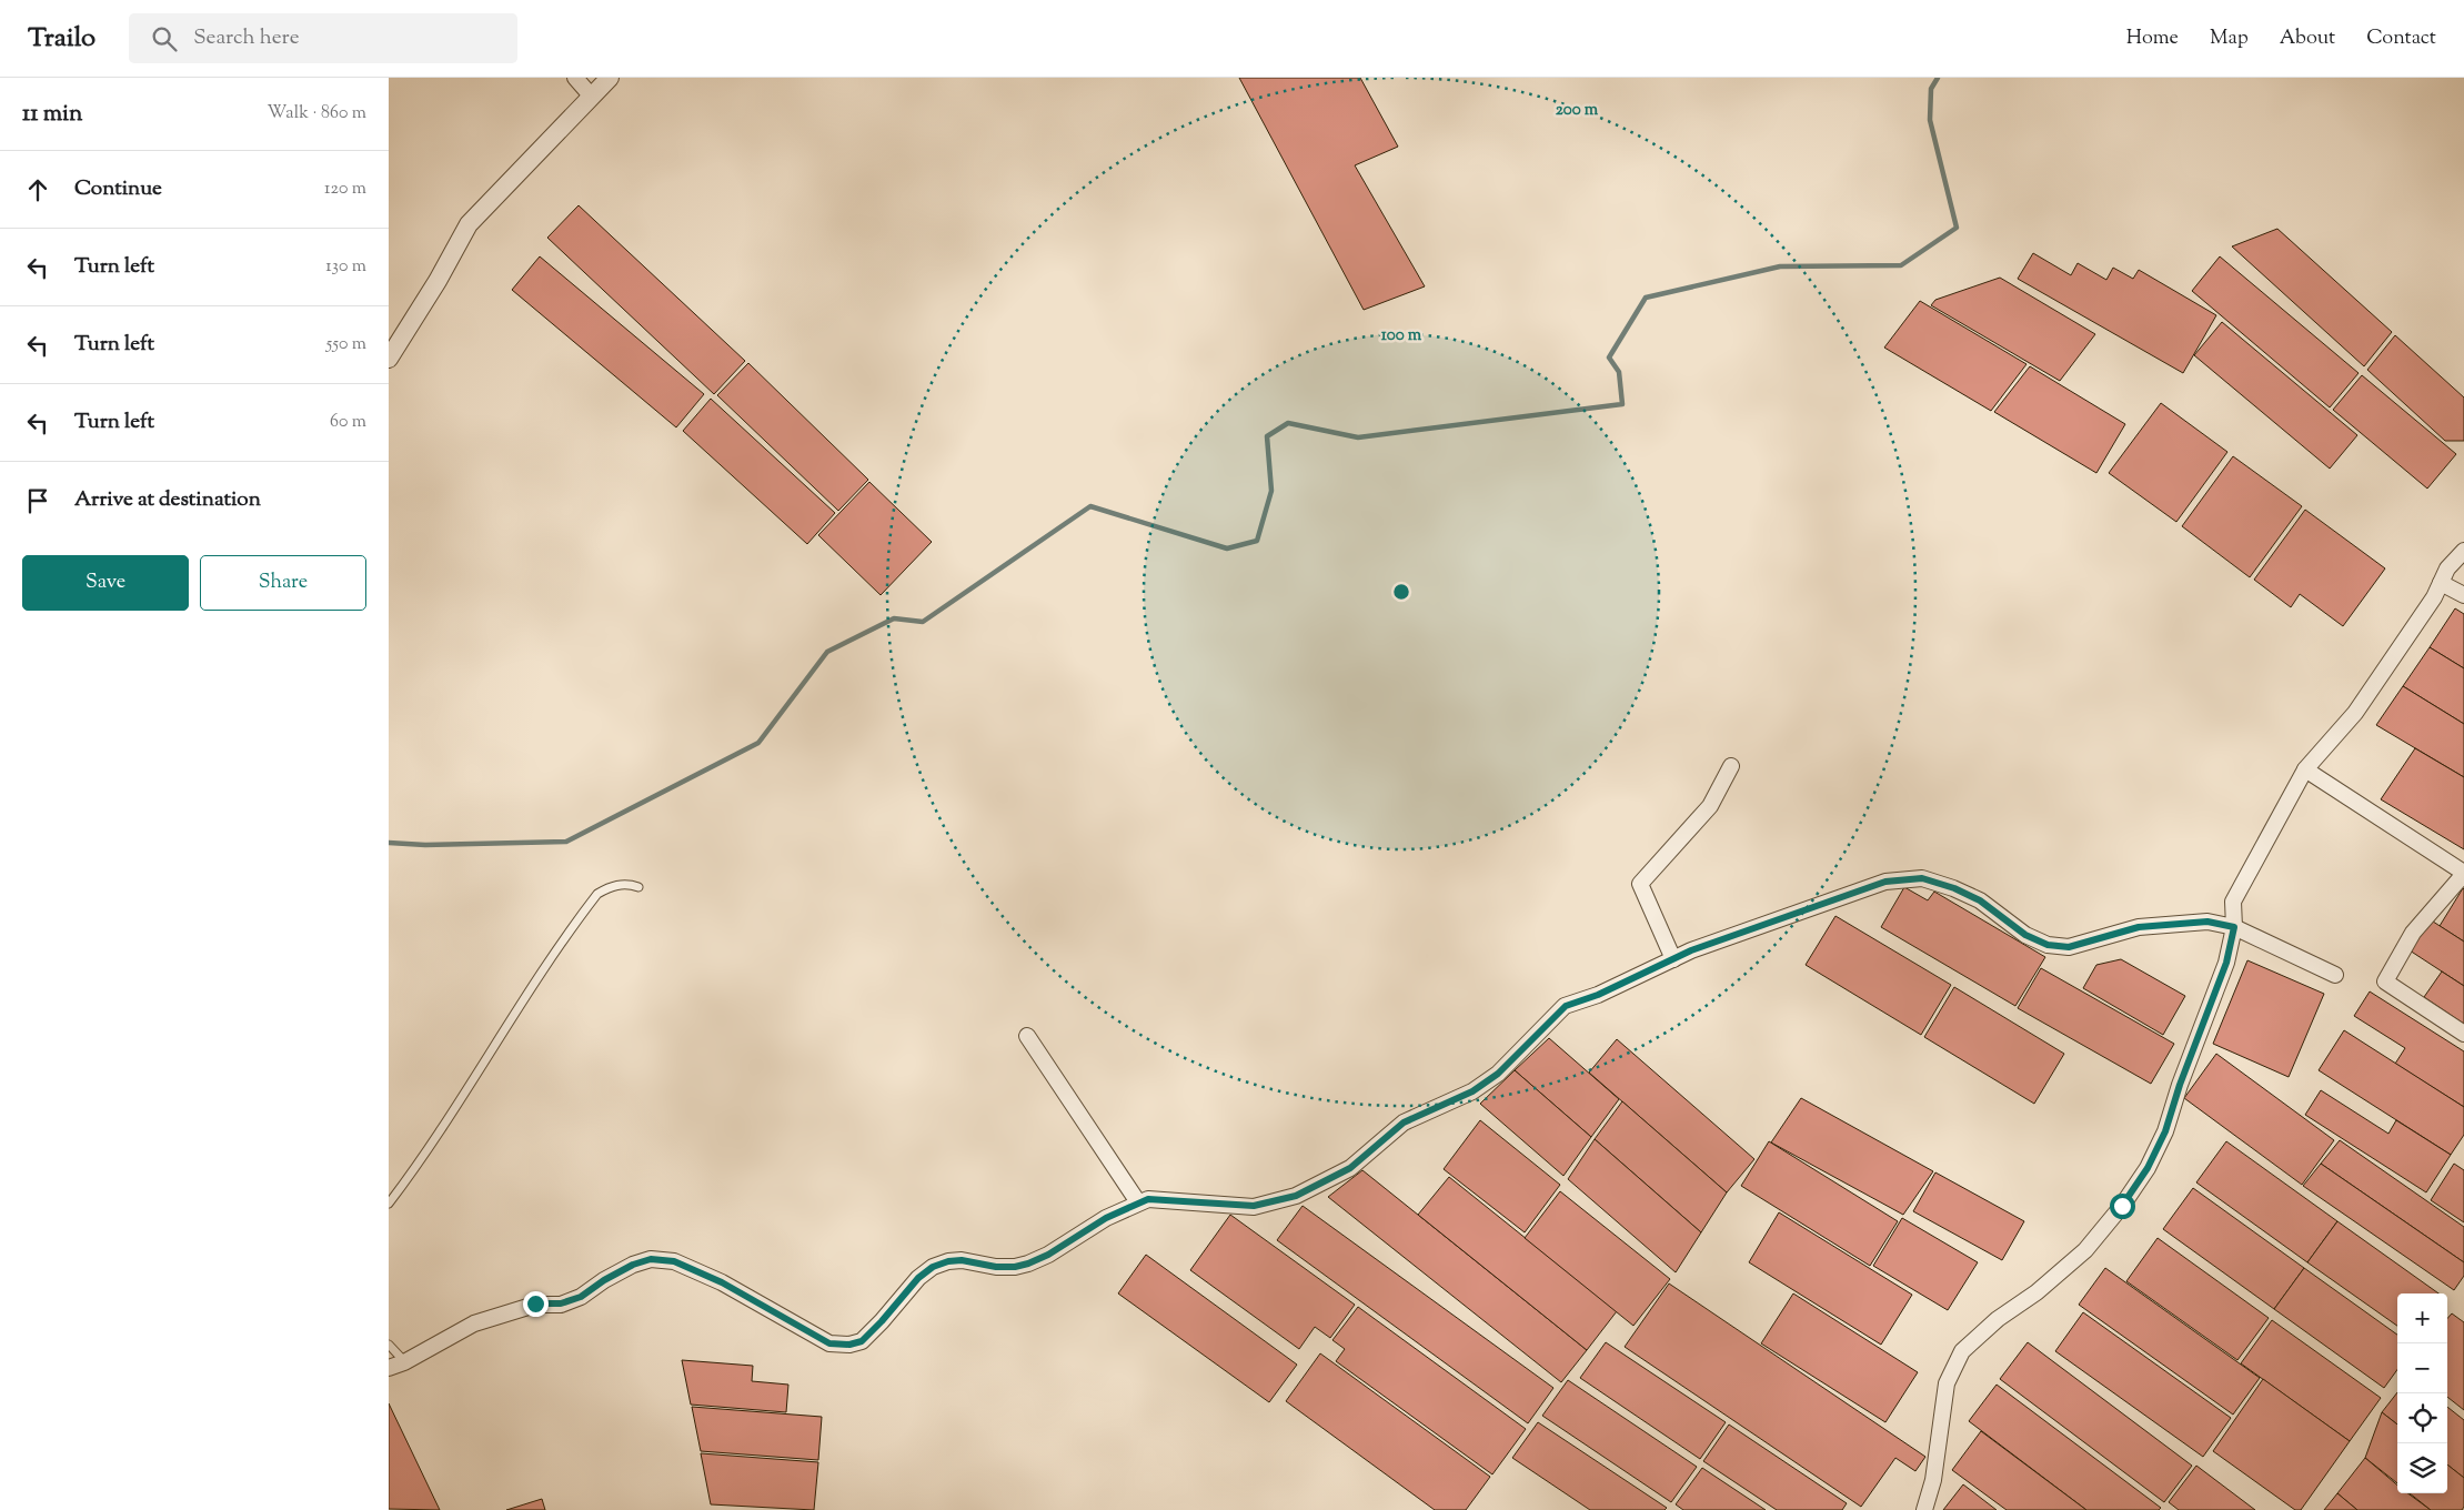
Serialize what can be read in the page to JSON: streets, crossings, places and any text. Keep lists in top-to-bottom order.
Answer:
{
  "page": {
    "header": "Trailo",
    "search": "Search here",
    "nav": [
      "Home",
      "Map",
      "About",
      "Contact"
    ],
    "heading": ["11 min", "Walk · 860 m"],
    "list": [
      ["Continue", "120 m"],
      ["Turn left", "130 m"],
      ["Turn left", "550 m"],
      ["Turn left", "60 m"],
      "Arrive at destination"
    ],
    "buttons": ["Save", "Share"],
    "map_buttons": ["+", "−"]
  },
  "rings": ["200 m", "100 m"]
}
